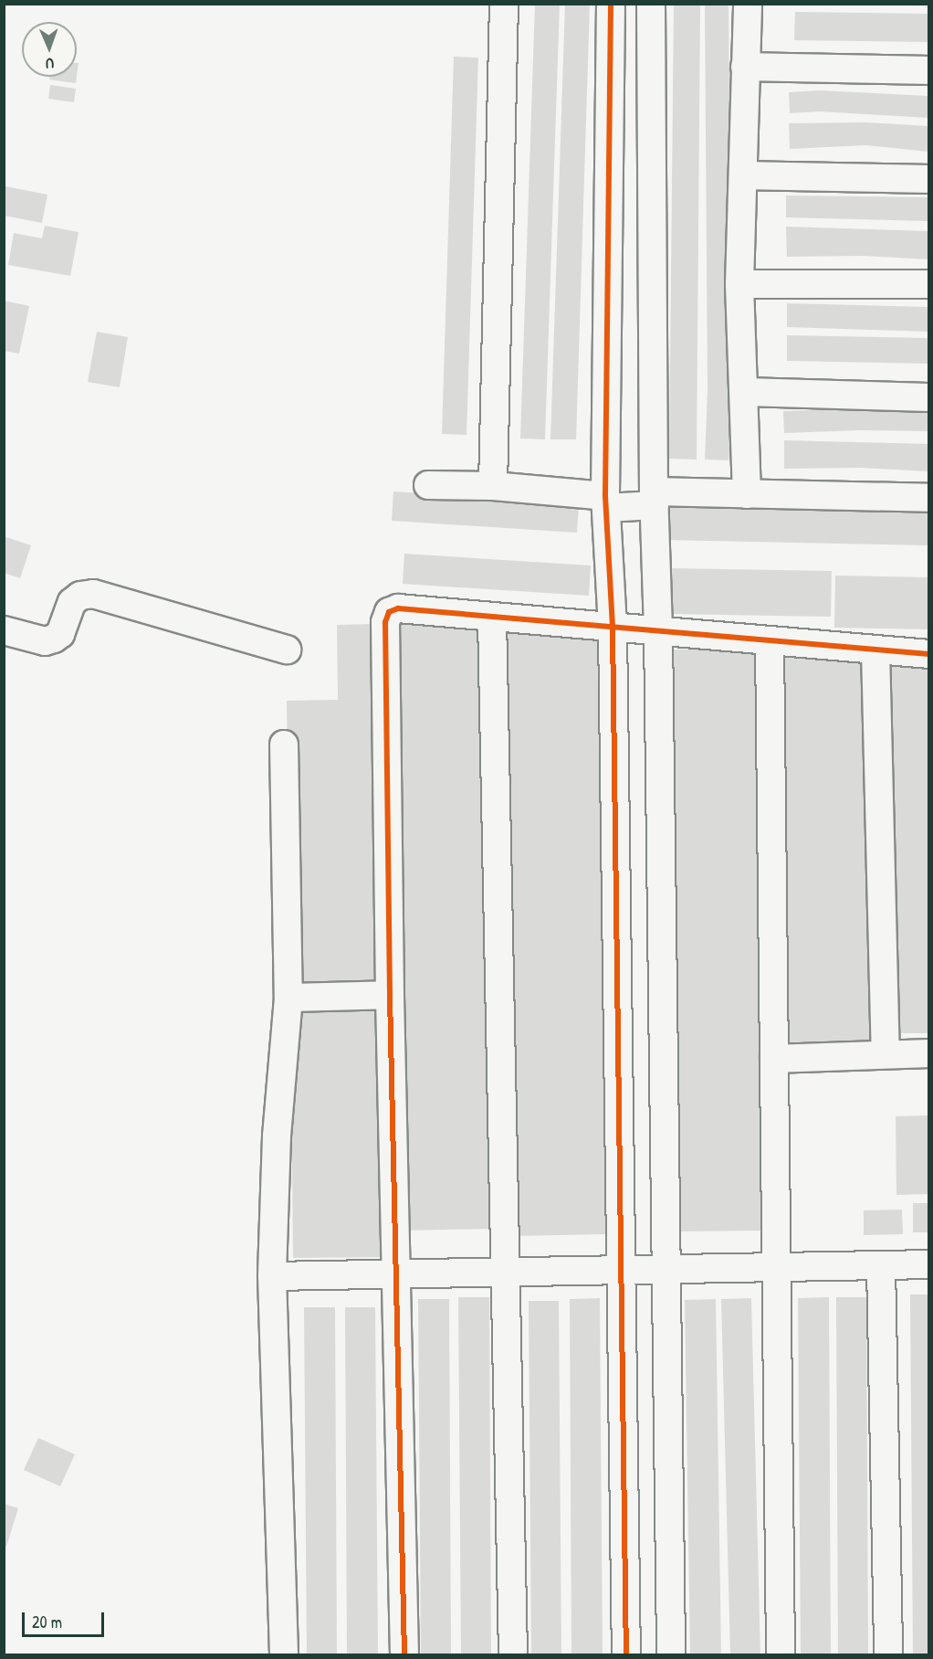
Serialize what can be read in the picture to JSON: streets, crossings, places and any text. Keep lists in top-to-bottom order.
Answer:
{
  "scale_bar": "20 m",
  "north": "bottom"
}
